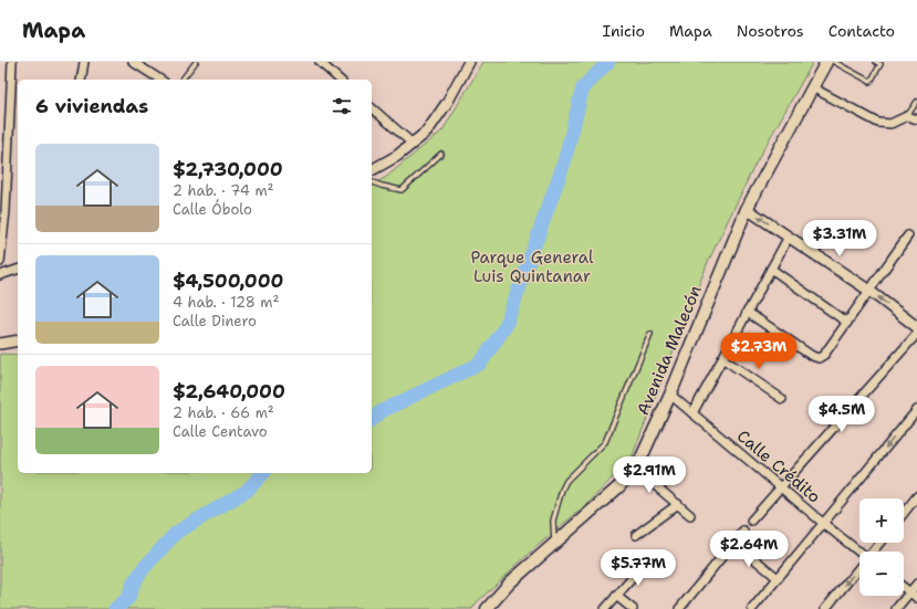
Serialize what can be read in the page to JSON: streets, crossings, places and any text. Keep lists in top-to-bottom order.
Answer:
{
  "streets": {
    "main road": ["Avenida Malecón"],
    "street": ["Calle Crédito"]
  },
  "crossings": [
    ["Avenida Malecón", "Calle Crédito"]
  ],
  "parks": ["Parque General Luis Quintanar"],
  "page": {
    "header": "Mapa",
    "nav": [
      "Inicio",
      "Mapa",
      "Nosotros",
      "Contacto"
    ],
    "heading": "6 viviendas",
    "list": [
      {
        "name": "$2,730,000",
        "note": "2 hab. · 74 m² · Calle Óbolo"
      },
      {
        "name": "$4,500,000",
        "note": "4 hab. · 128 m² · Calle Dinero"
      },
      {
        "name": "$2,640,000",
        "note": "2 hab. · 66 m² · Calle Centavo"
      }
    ],
    "price": [
      "$3.31M",
      "$2.73M",
      "$4.5M",
      "$2.91M",
      "$2.64M",
      "$5.77M"
    ],
    "map_buttons": ["+", "−"]
  }
}
